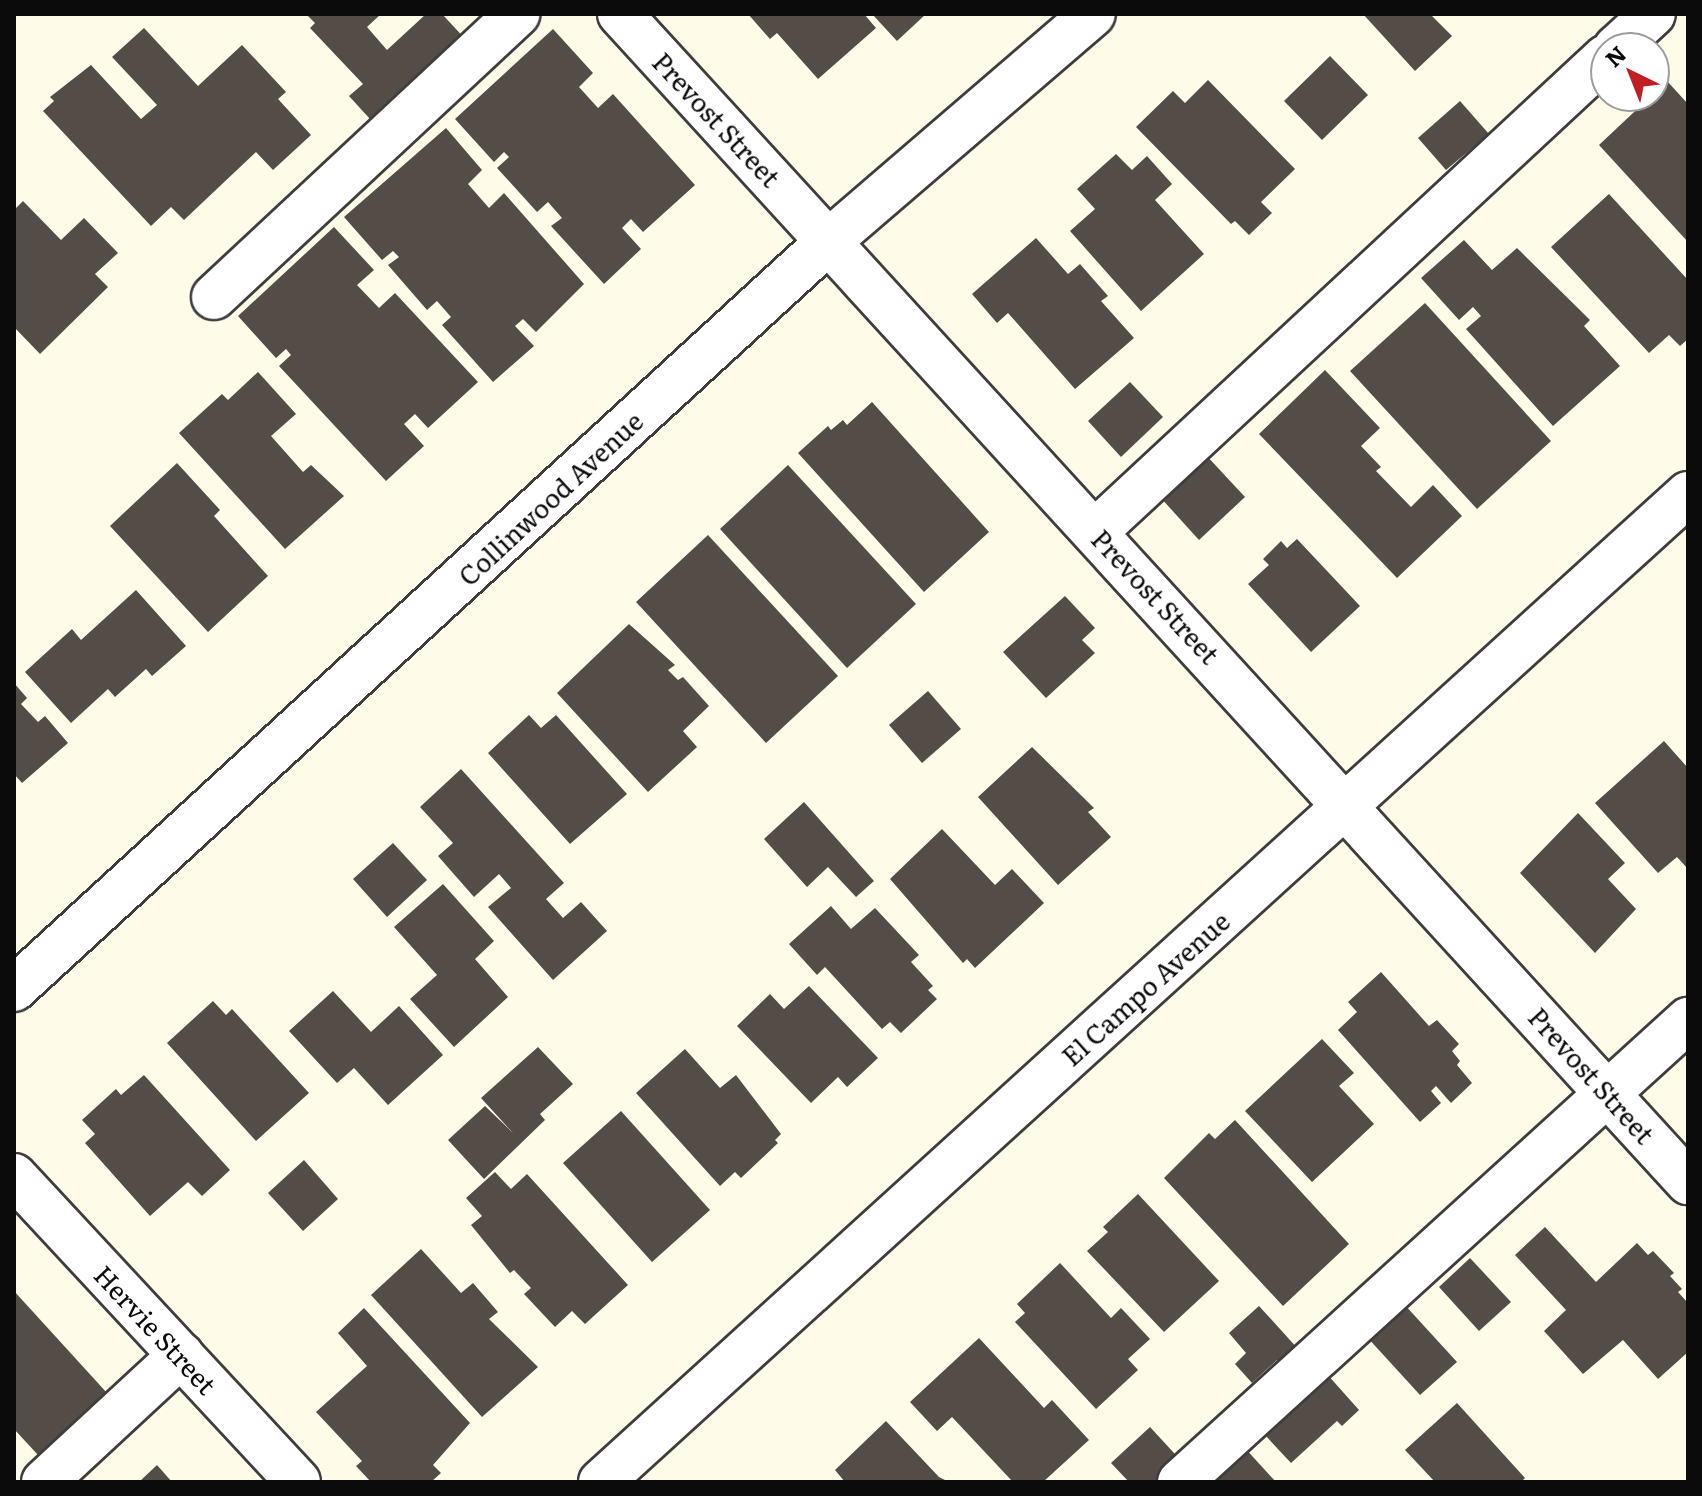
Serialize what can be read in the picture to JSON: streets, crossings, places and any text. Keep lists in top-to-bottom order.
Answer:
{
  "streets": {
    "street": [
      "Prevost Street",
      "Collinwood Avenue",
      "El Campo Avenue",
      "Hervie Street"
    ]
  },
  "crossings": [
    ["Prevost Street", "Collinwood Avenue"],
    ["Prevost Street", "El Campo Avenue"]
  ],
  "north": "top left"
}
